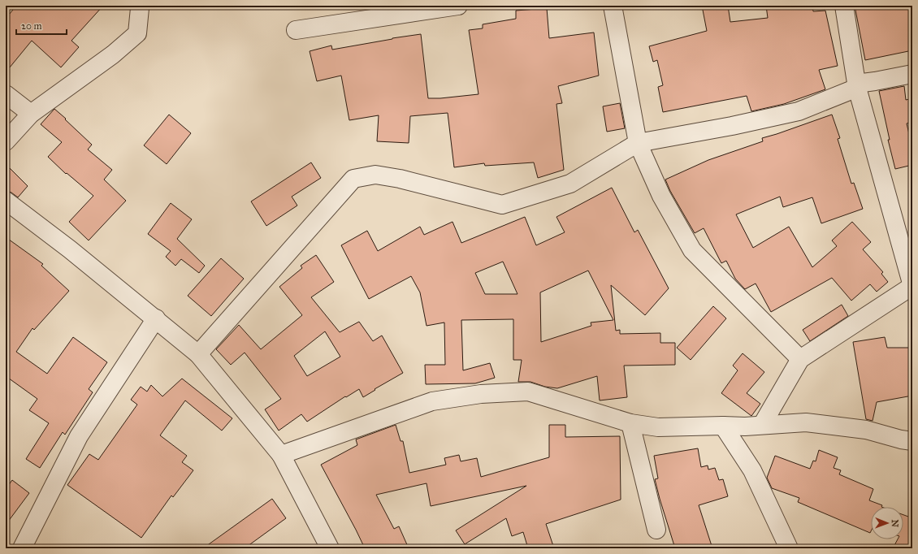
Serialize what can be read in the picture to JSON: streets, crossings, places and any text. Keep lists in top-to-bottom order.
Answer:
{
  "scale_bar": "20 m",
  "north": "right"
}
